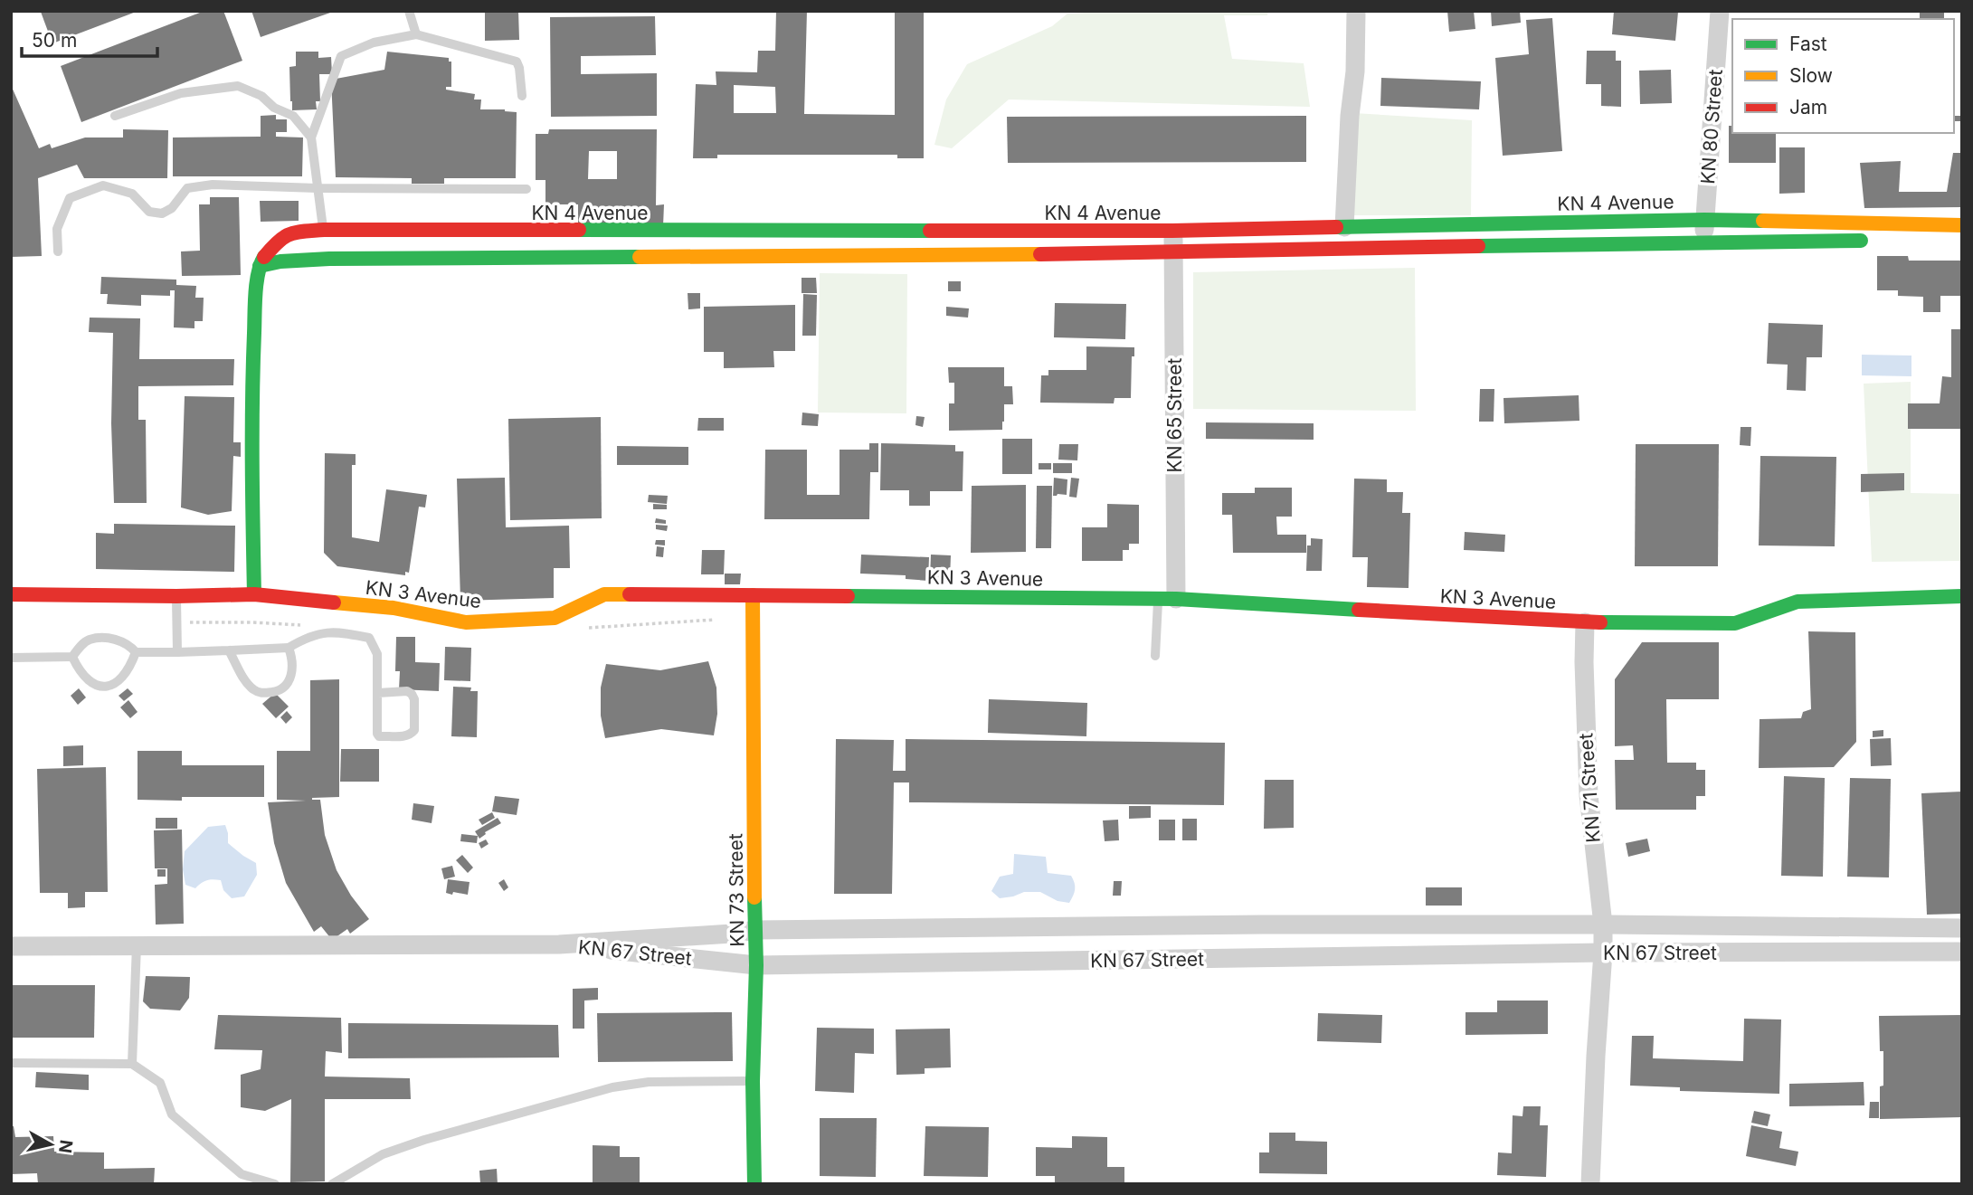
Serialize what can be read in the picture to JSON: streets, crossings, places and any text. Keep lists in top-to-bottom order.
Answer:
{
  "streets": {
    "street": [
      "KN 80 Street",
      "KN 4 Avenue",
      "KN 65 Street",
      "KN 3 Avenue",
      "KN 71 Street",
      "KN 73 Street",
      "KN 67 Street"
    ]
  },
  "crossings": [
    ["KN 80 Street", "KN 4 Avenue"],
    ["KN 4 Avenue", "KN 65 Street"],
    ["KN 65 Street", "KN 3 Avenue"],
    ["KN 3 Avenue", "KN 71 Street"],
    ["KN 3 Avenue", "KN 73 Street"],
    ["KN 71 Street", "KN 67 Street"],
    ["KN 73 Street", "KN 67 Street"]
  ],
  "legend": ["Fast", "Slow", "Jam"],
  "scale_bar": "50 m",
  "north": "right"
}
